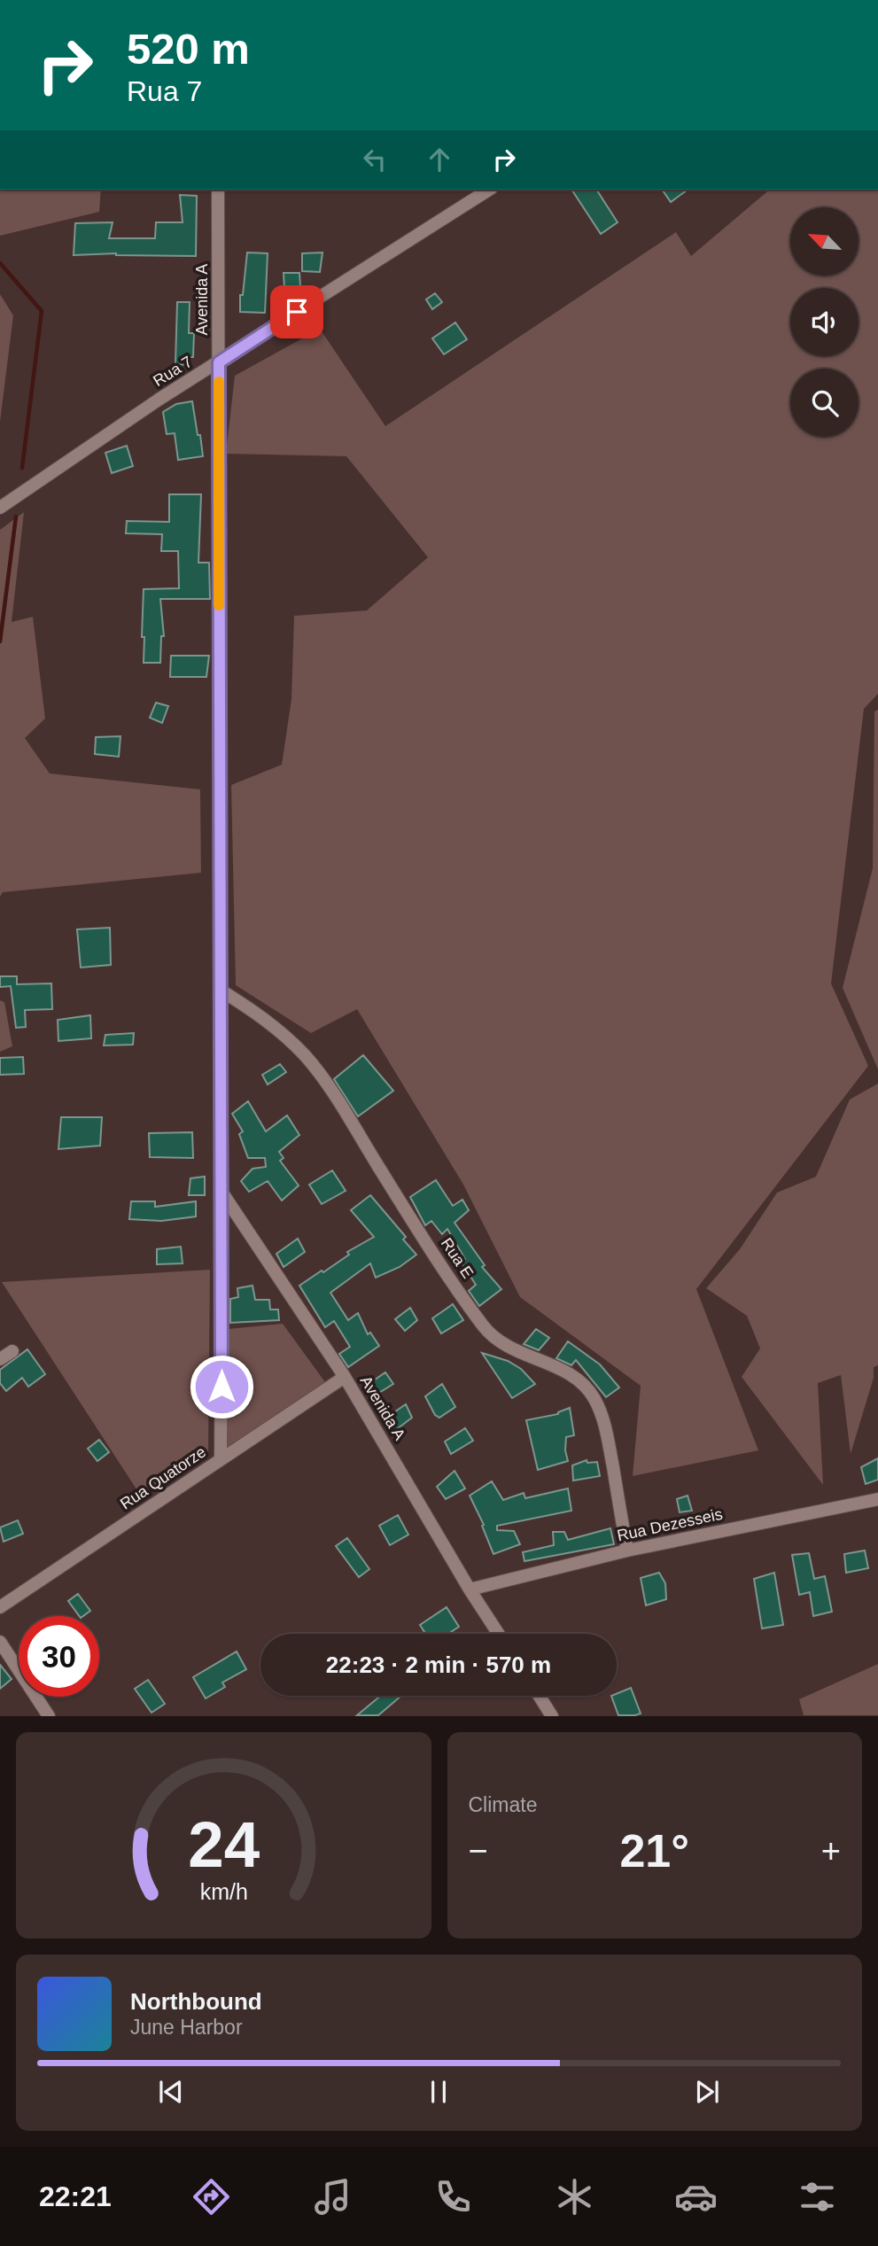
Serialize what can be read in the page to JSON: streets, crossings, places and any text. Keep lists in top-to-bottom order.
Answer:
{
  "streets": {
    "street": [
      "Avenida A",
      "Rua 7",
      "Rua E",
      "Rua Quatorze",
      "Rua Dezesseis"
    ]
  },
  "crossings": [
    ["Avenida A", "Rua 7"],
    ["Avenida A", "Rua E"],
    ["Avenida A", "Rua Quatorze"],
    ["Avenida A", "Rua Dezesseis"],
    ["Rua E", "Rua Dezesseis"]
  ],
  "north": "top left",
  "page": {
    "turn": ["520 m", "Rua 7"],
    "limit": "30",
    "trip": "22:23 · 2 min · 570 m",
    "tile": "Climate",
    "heat": ["−", "21°", "+"],
    "song": ["Northbound", "June Harbor"],
    "tabs": "22:21",
    "gauge": ["24", "km/h"]
  }
}
